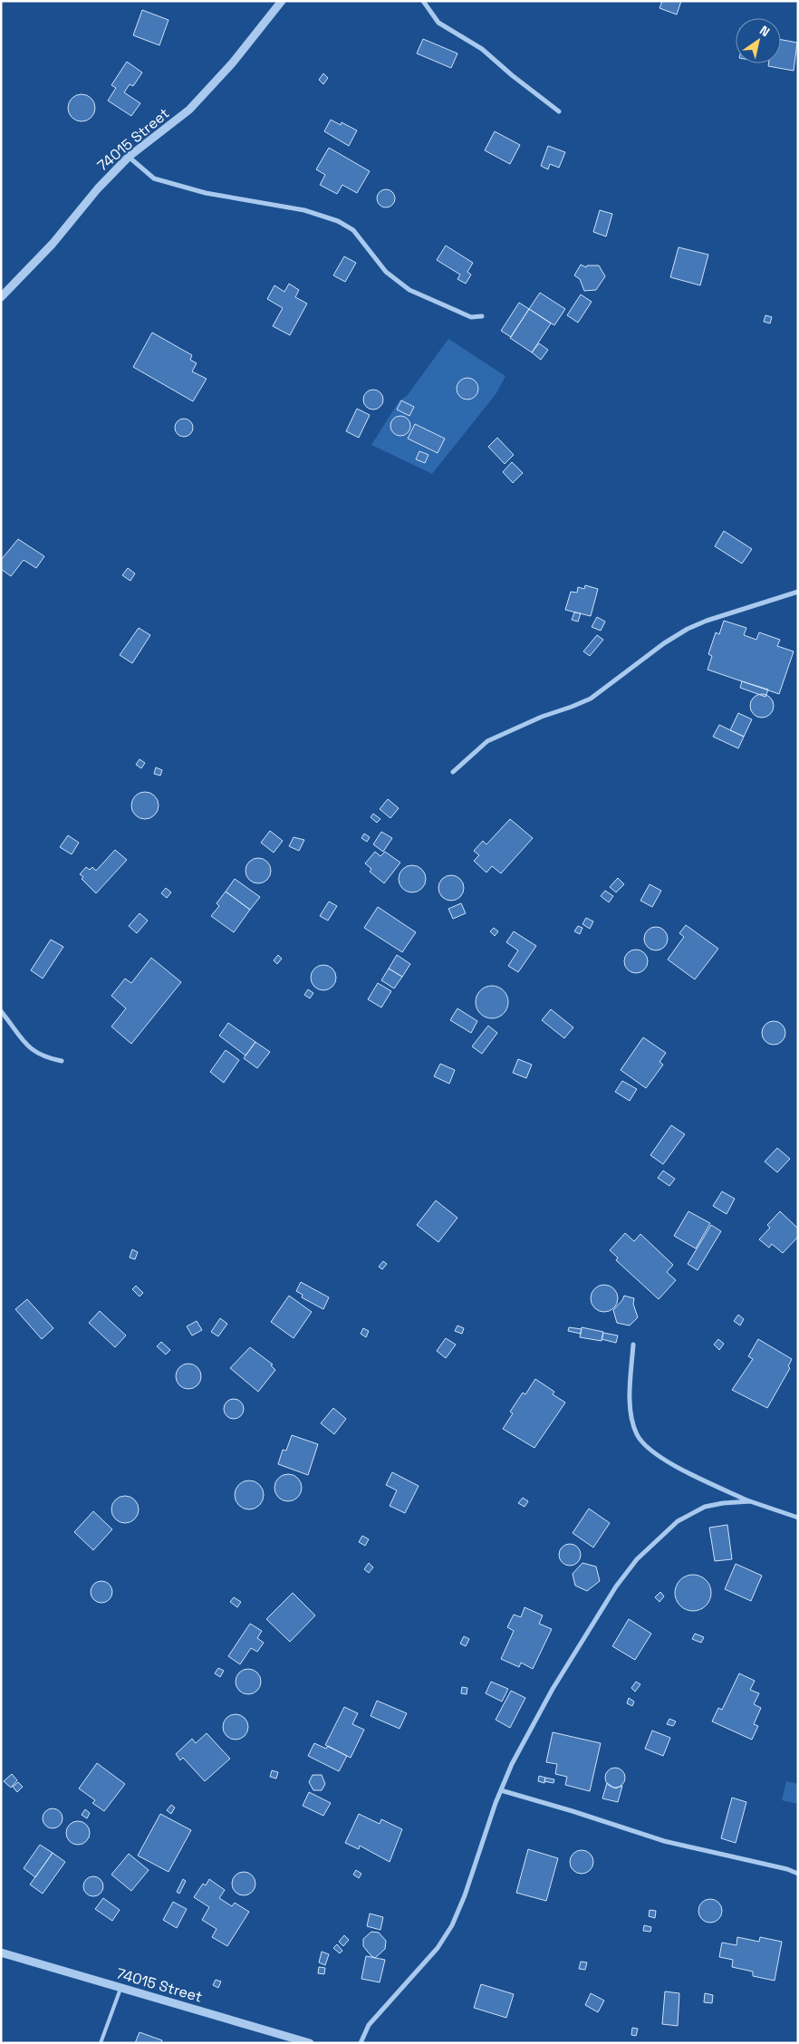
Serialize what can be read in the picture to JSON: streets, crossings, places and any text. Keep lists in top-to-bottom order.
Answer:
{
  "streets": {
    "street": ["74015 Street"]
  },
  "north": "top right"
}
